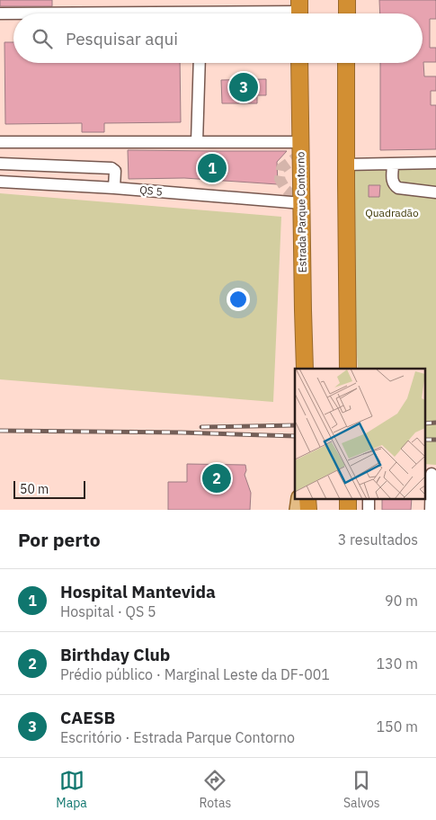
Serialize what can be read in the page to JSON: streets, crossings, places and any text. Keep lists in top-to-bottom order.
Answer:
{
  "streets": {
    "highway": ["Estrada Parque Contorno"],
    "street": ["QS 5"]
  },
  "crossings": [
    ["QS 5", "Estrada Parque Contorno"]
  ],
  "parks": ["Quadradão"],
  "scale_bar": "50 m",
  "page": {
    "search": "Pesquisar aqui",
    "pins": ["3", "1", "2"],
    "scale": "50 m",
    "heading": ["Por perto", "3 resultados"],
    "list": [
      {
        "mark": "1",
        "name": "Hospital Mantevida",
        "note": "Hospital · QS 5",
        "value": "90 m"
      },
      {
        "mark": "2",
        "name": "Birthday Club",
        "note": "Prédio público · Marginal Leste da DF-001",
        "value": "130 m"
      },
      {
        "mark": "3",
        "name": "CAESB",
        "note": "Escritório · Estrada Parque Contorno",
        "value": "150 m"
      }
    ],
    "nav": ["Mapa", "Rotas", "Salvos"]
  }
}
